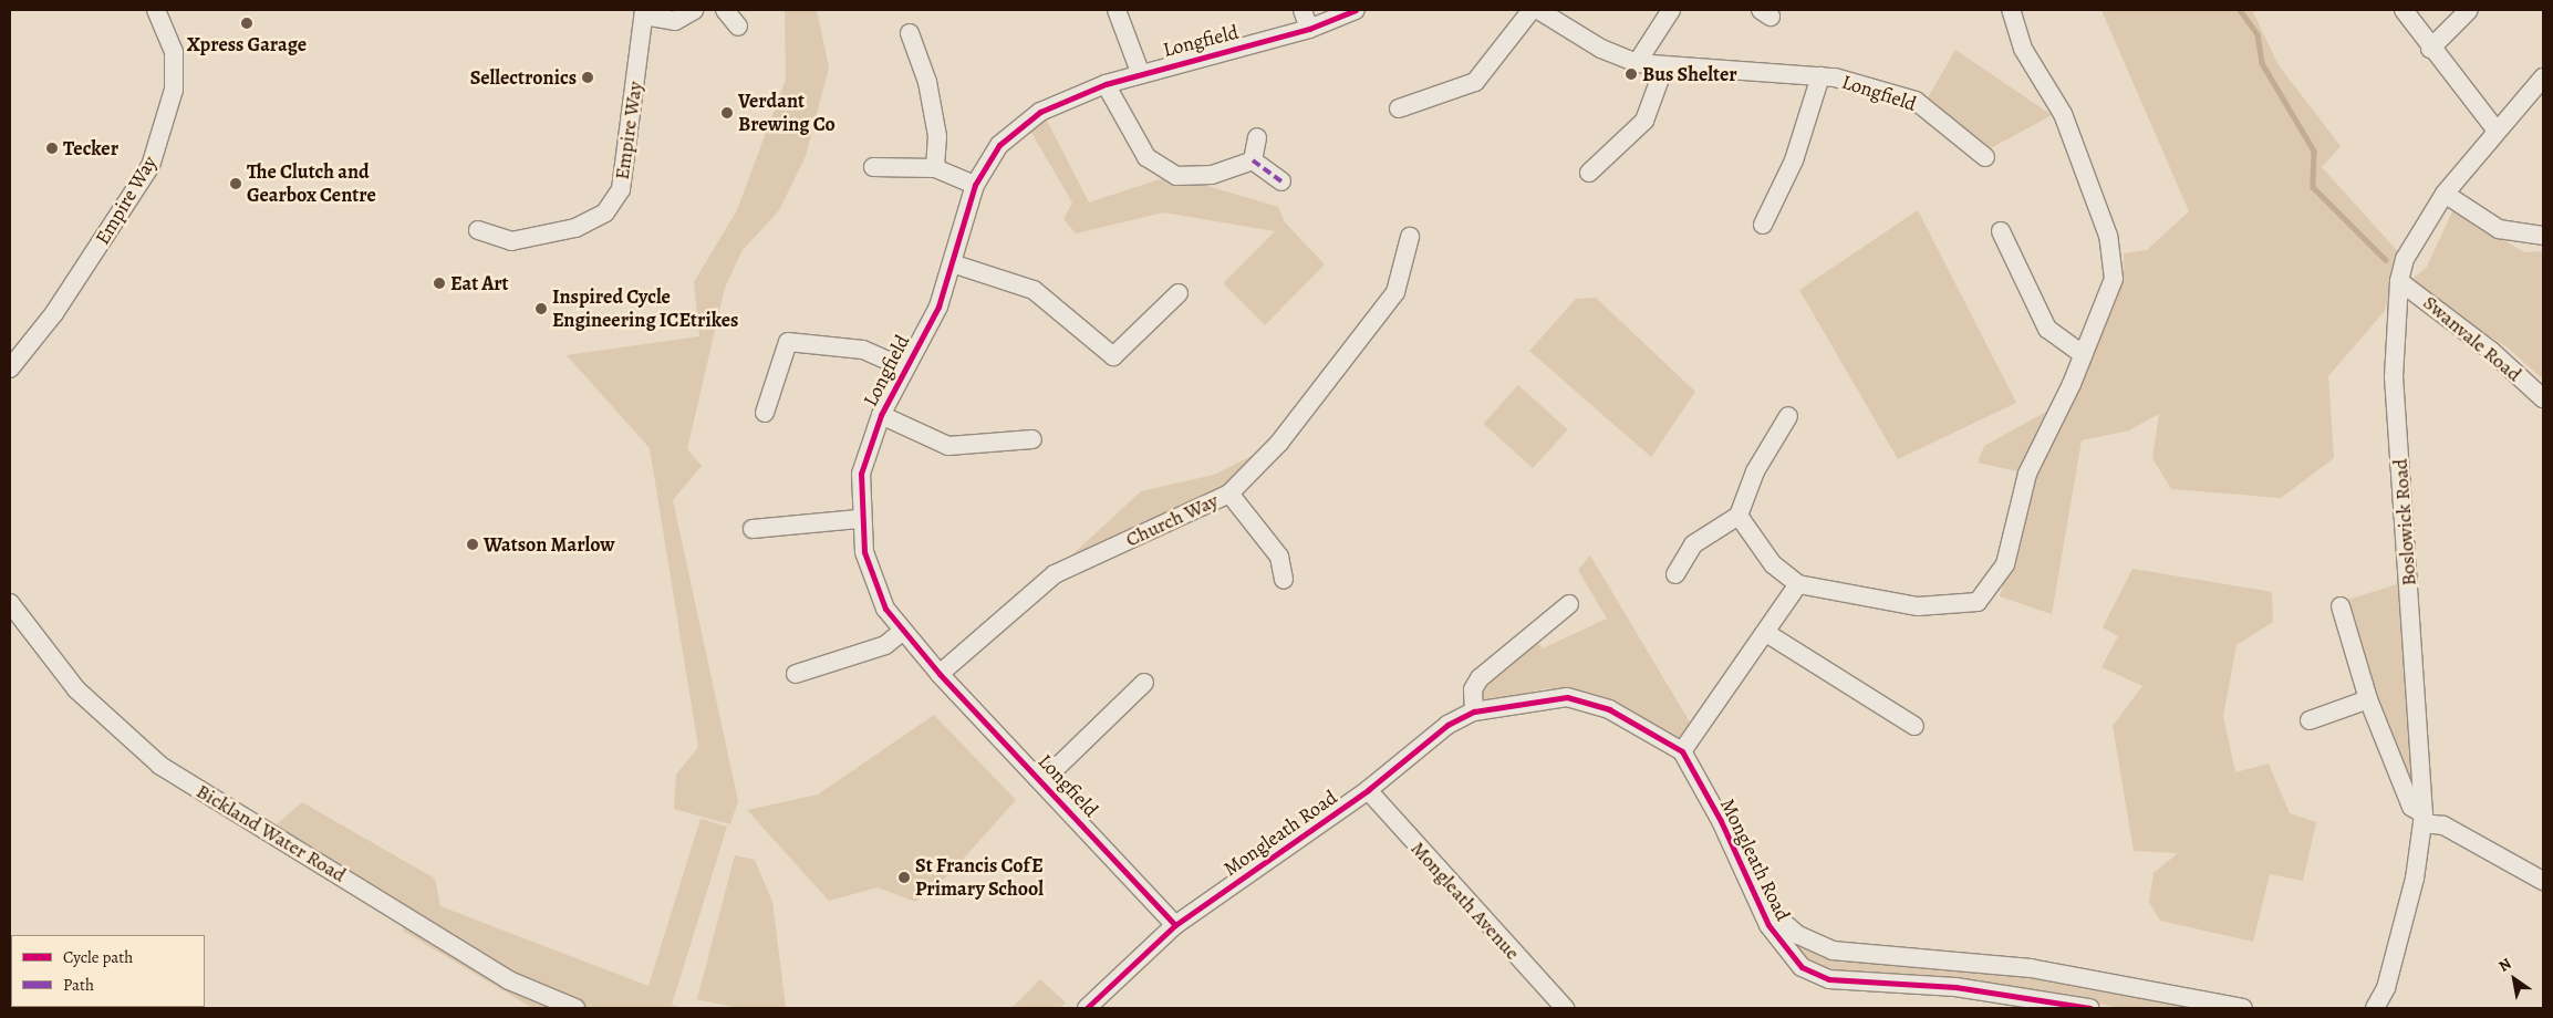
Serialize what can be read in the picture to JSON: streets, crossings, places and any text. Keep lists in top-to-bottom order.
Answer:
{
  "streets": {
    "street": [
      "Longfield",
      "Empire Way",
      "Swanvale Road",
      "Church Way",
      "Boslowick Road",
      "Bickland Water Road",
      "Mongleath Road",
      "Mongleath Avenue"
    ]
  },
  "crossings": [
    ["Longfield", "Church Way"],
    ["Longfield", "Mongleath Road"],
    ["Swanvale Road", "Boslowick Road"],
    ["Mongleath Road", "Mongleath Avenue"]
  ],
  "places": [
    "Xpress Garage",
    "Bus Shelter",
    "Sellectronics",
    "Verdant Brewing Co",
    "Tecker",
    "The Clutch and Gearbox Centre",
    "Eat Art",
    "Inspired Cycle Engineering ICEtrikes",
    "Watson Marlow",
    "St Francis CofE Primary School"
  ],
  "legend": ["Cycle path", "Path"],
  "north": "top left"
}
